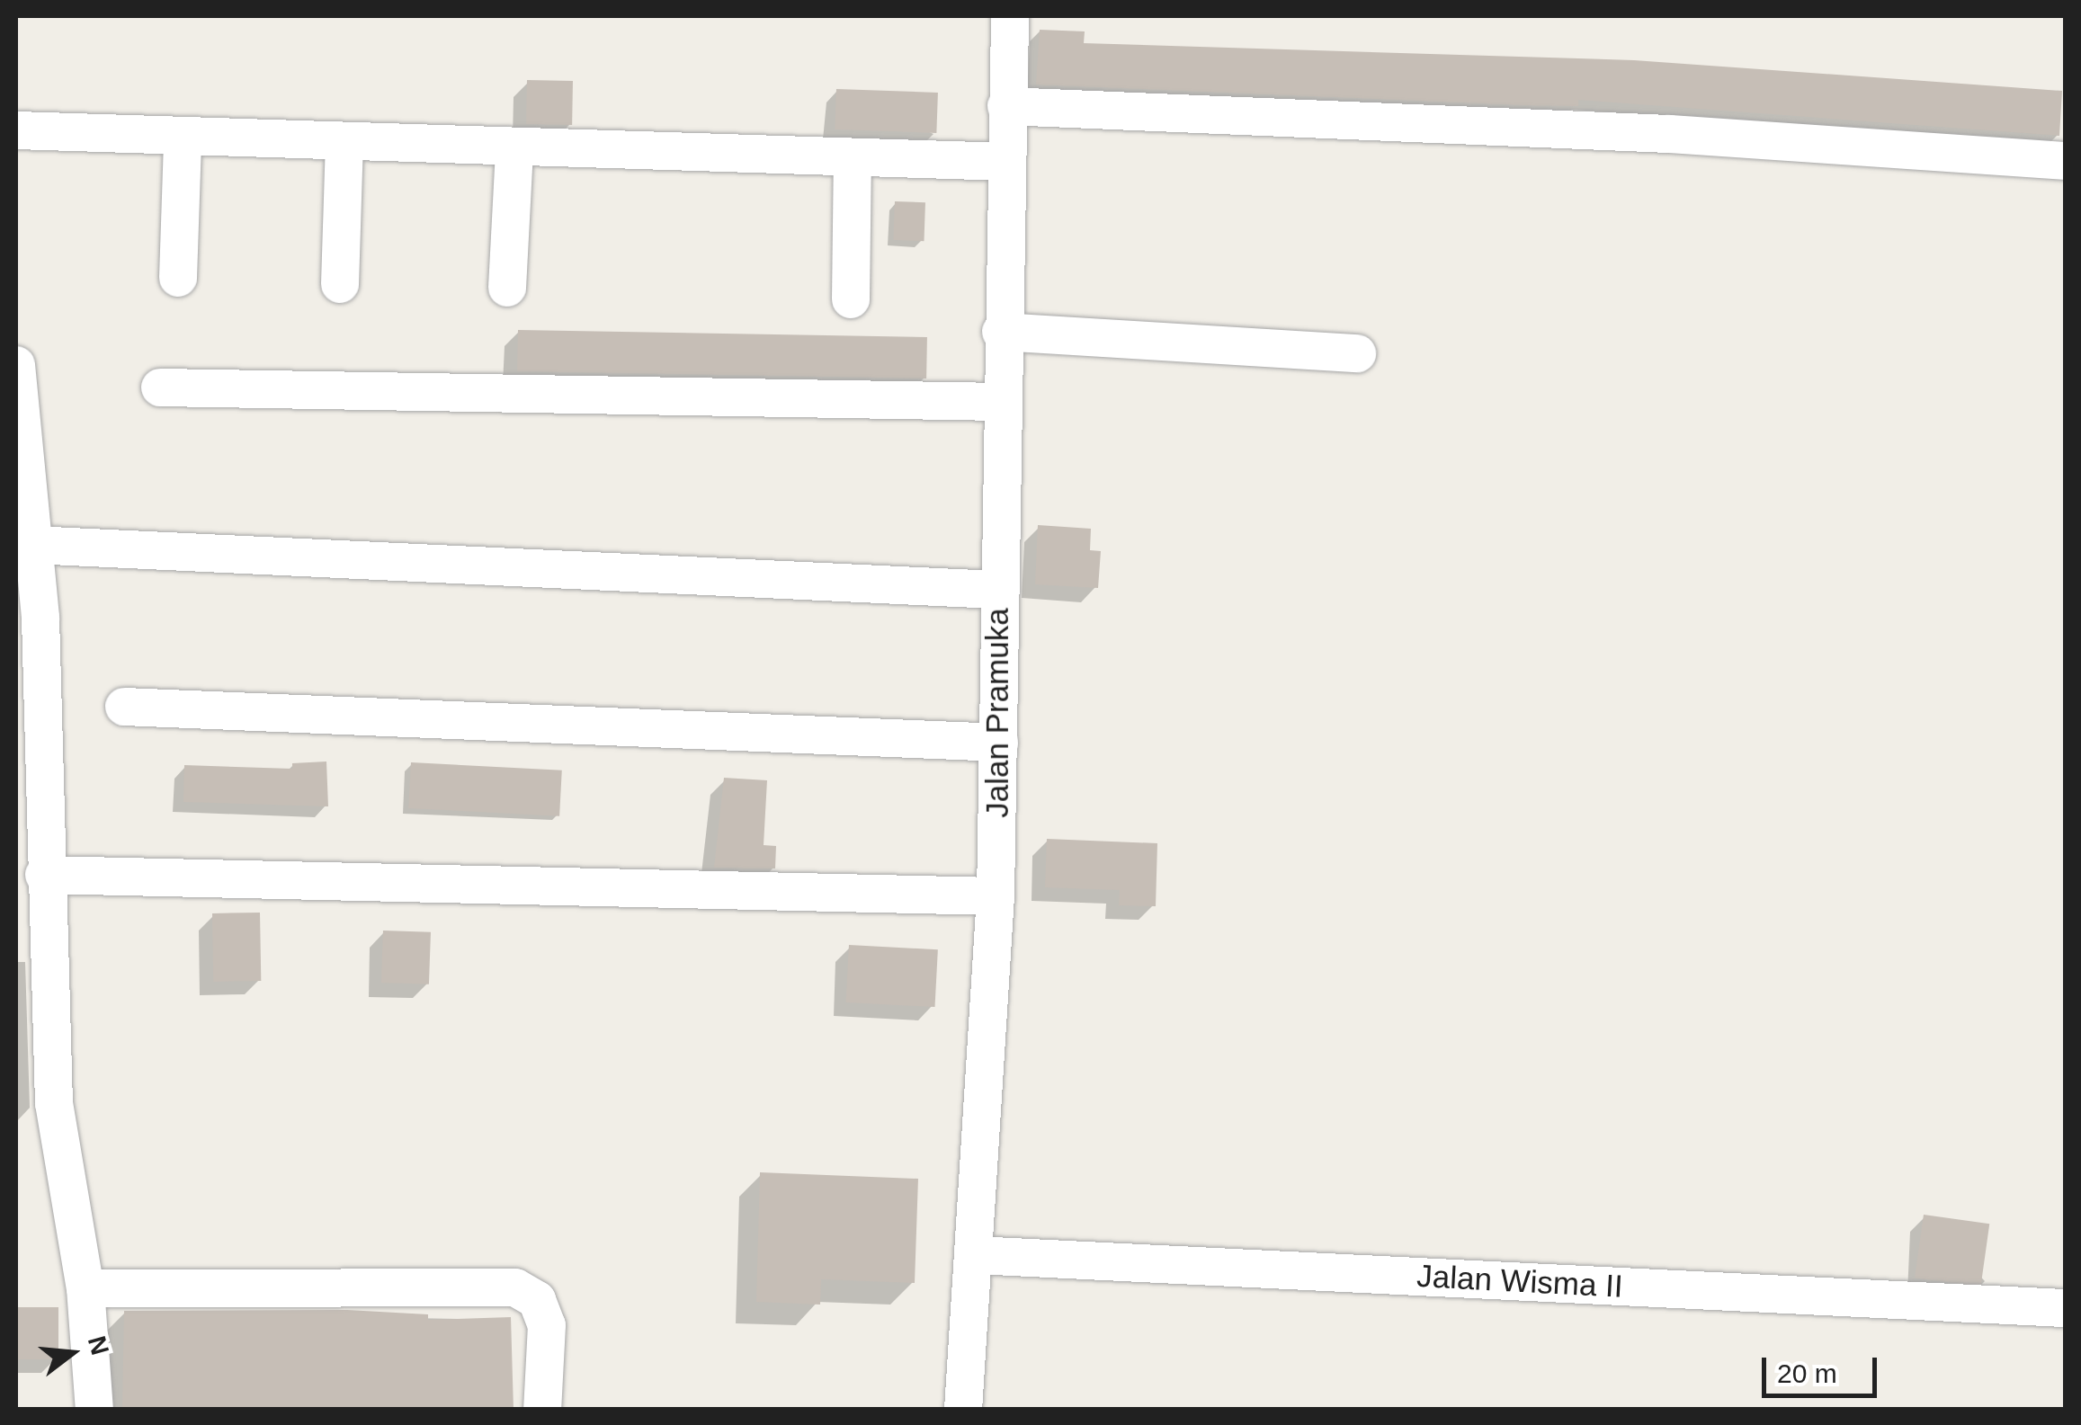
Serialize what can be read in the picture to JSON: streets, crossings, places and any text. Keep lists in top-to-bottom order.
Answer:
{
  "streets": {
    "street": ["Jalan Pramuka", "Jalan Wisma II"]
  },
  "crossings": [
    ["Jalan Pramuka", "Jalan Wisma II"]
  ],
  "scale_bar": "20 m",
  "north": "right"
}
